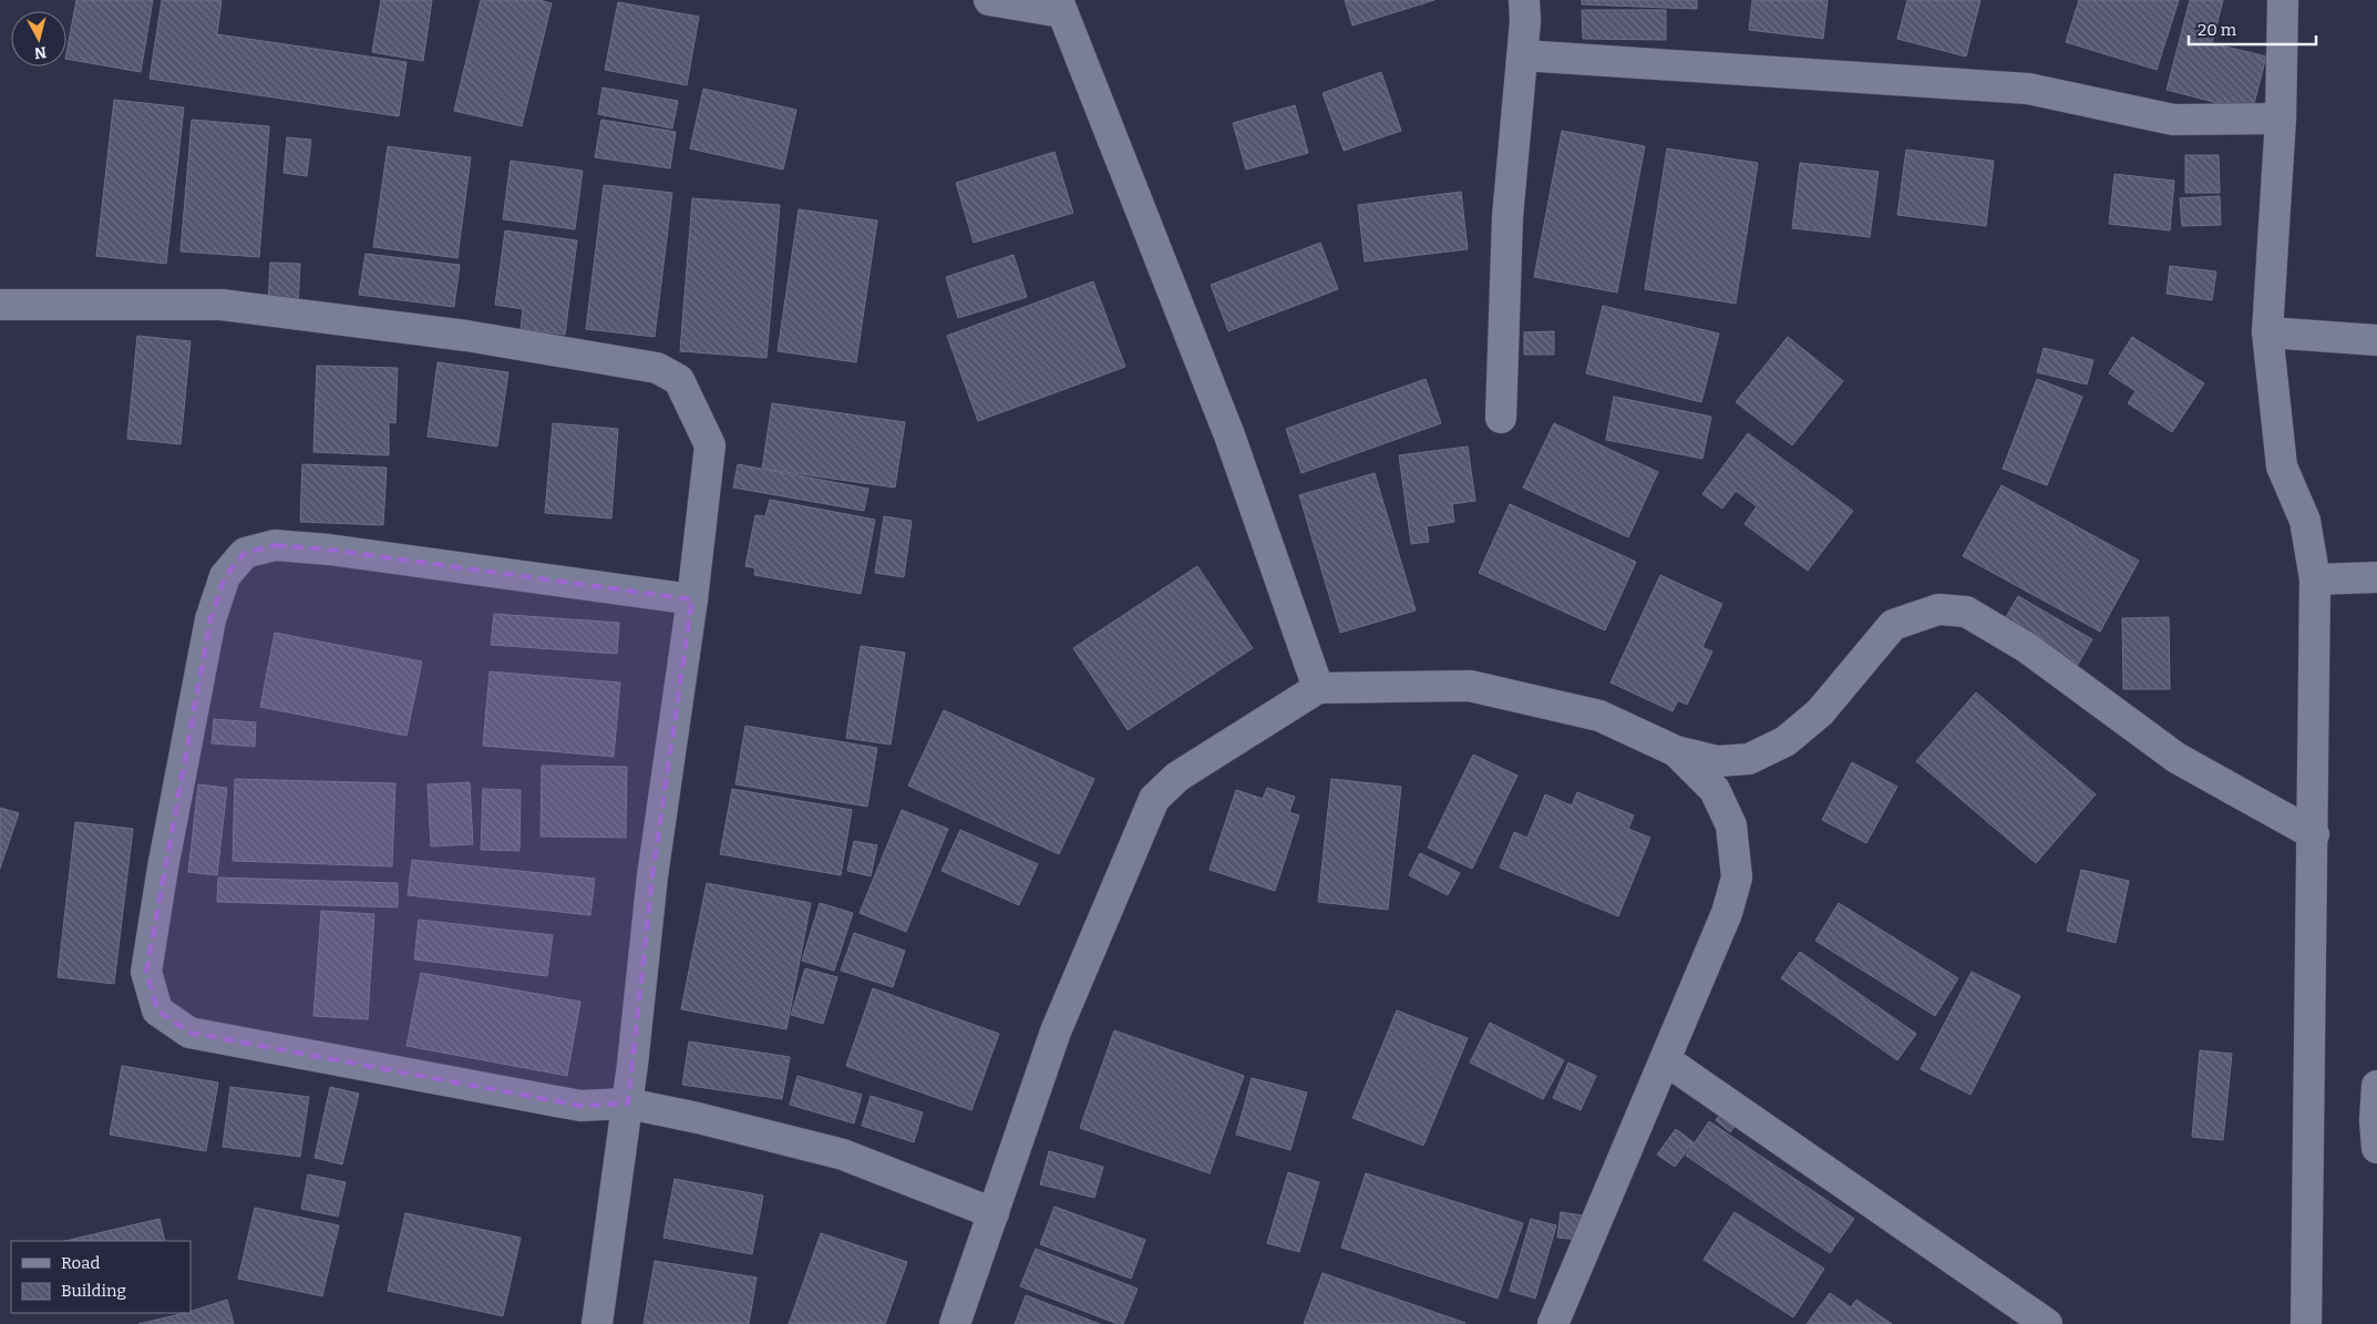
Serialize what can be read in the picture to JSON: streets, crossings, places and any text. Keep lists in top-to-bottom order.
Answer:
{
  "legend": ["Road", "Building"],
  "scale_bar": "20 m",
  "north": "bottom"
}
